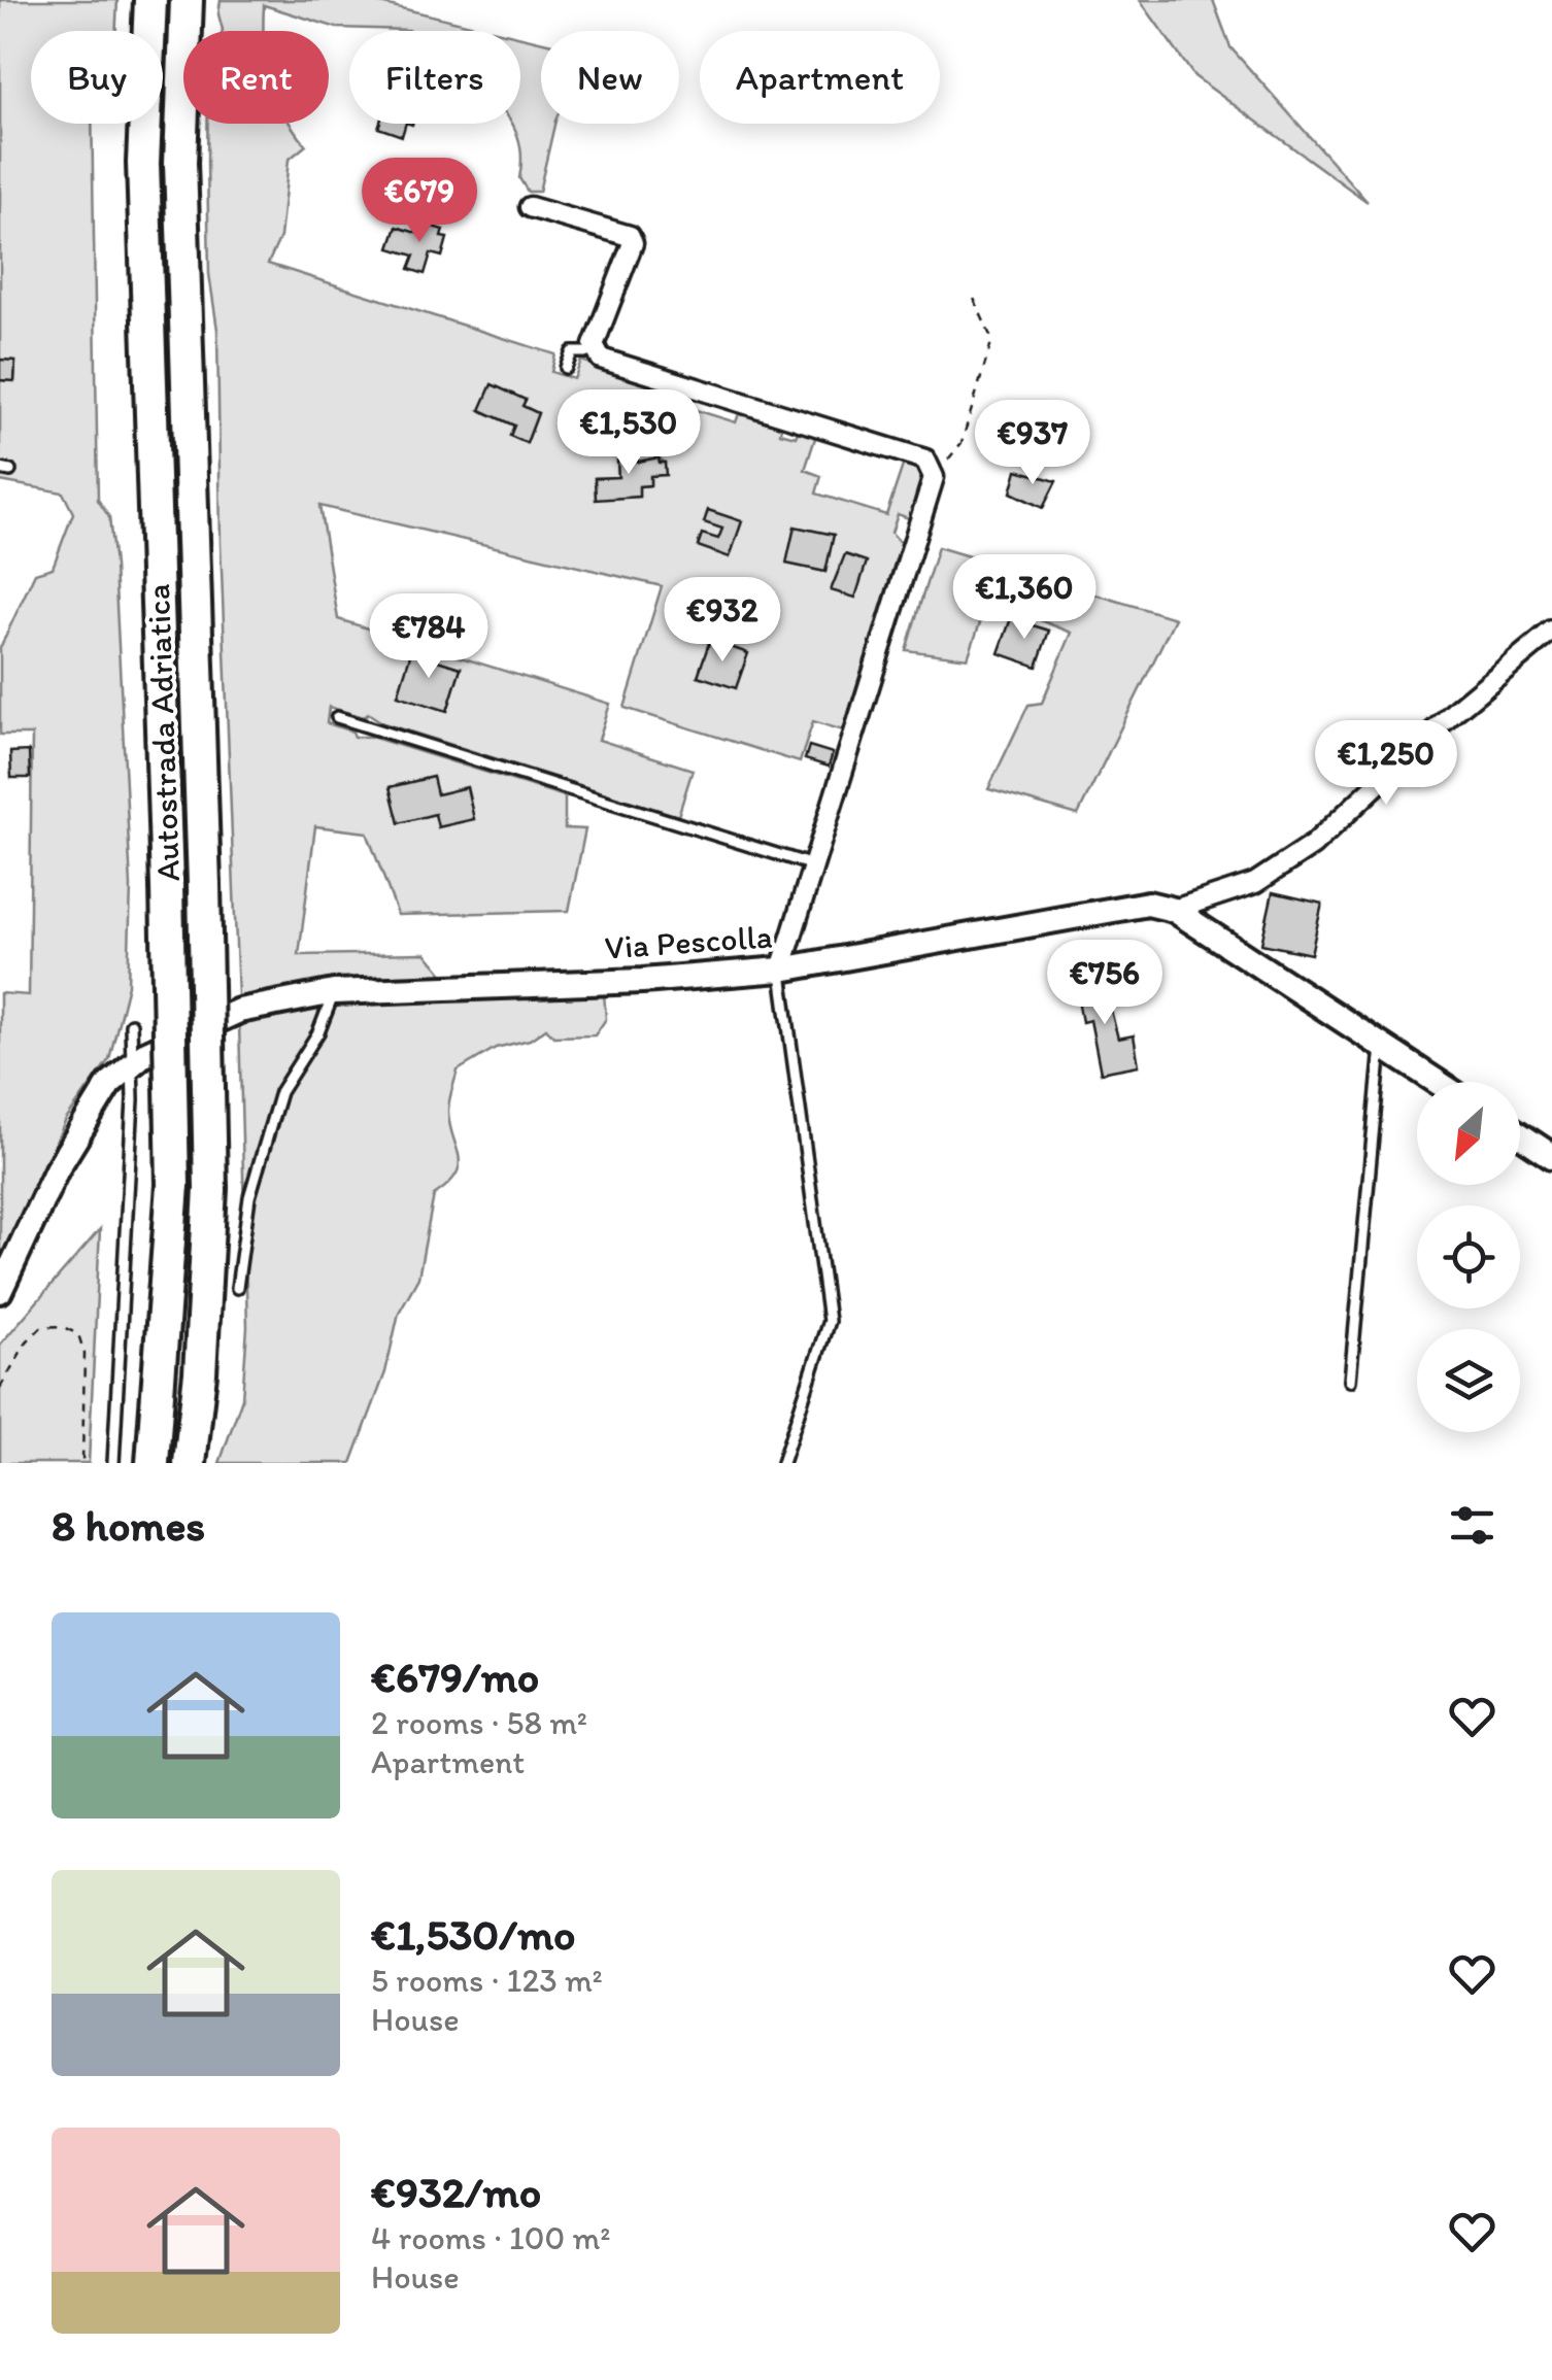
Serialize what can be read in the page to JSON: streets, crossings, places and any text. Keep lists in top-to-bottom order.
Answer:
{
  "streets": {
    "highway": ["Autostrada Adriatica"],
    "street": ["Via Pescolla"]
  },
  "north": "bottom left",
  "page": {
    "chip": [
      "Buy",
      "Rent",
      "Filters",
      "New",
      "Apartment"
    ],
    "price": [
      "€679",
      "€1,530",
      "€937",
      "€1,360",
      "€932",
      "€784",
      "€1,250",
      "€756"
    ],
    "heading": "8 homes",
    "list": [
      {
        "name": "€679/mo",
        "note": "2 rooms · 58 m² · Apartment"
      },
      {
        "name": "€1,530/mo",
        "note": "5 rooms · 123 m² · House"
      },
      {
        "name": "€932/mo",
        "note": "4 rooms · 100 m² · House"
      }
    ]
  }
}
